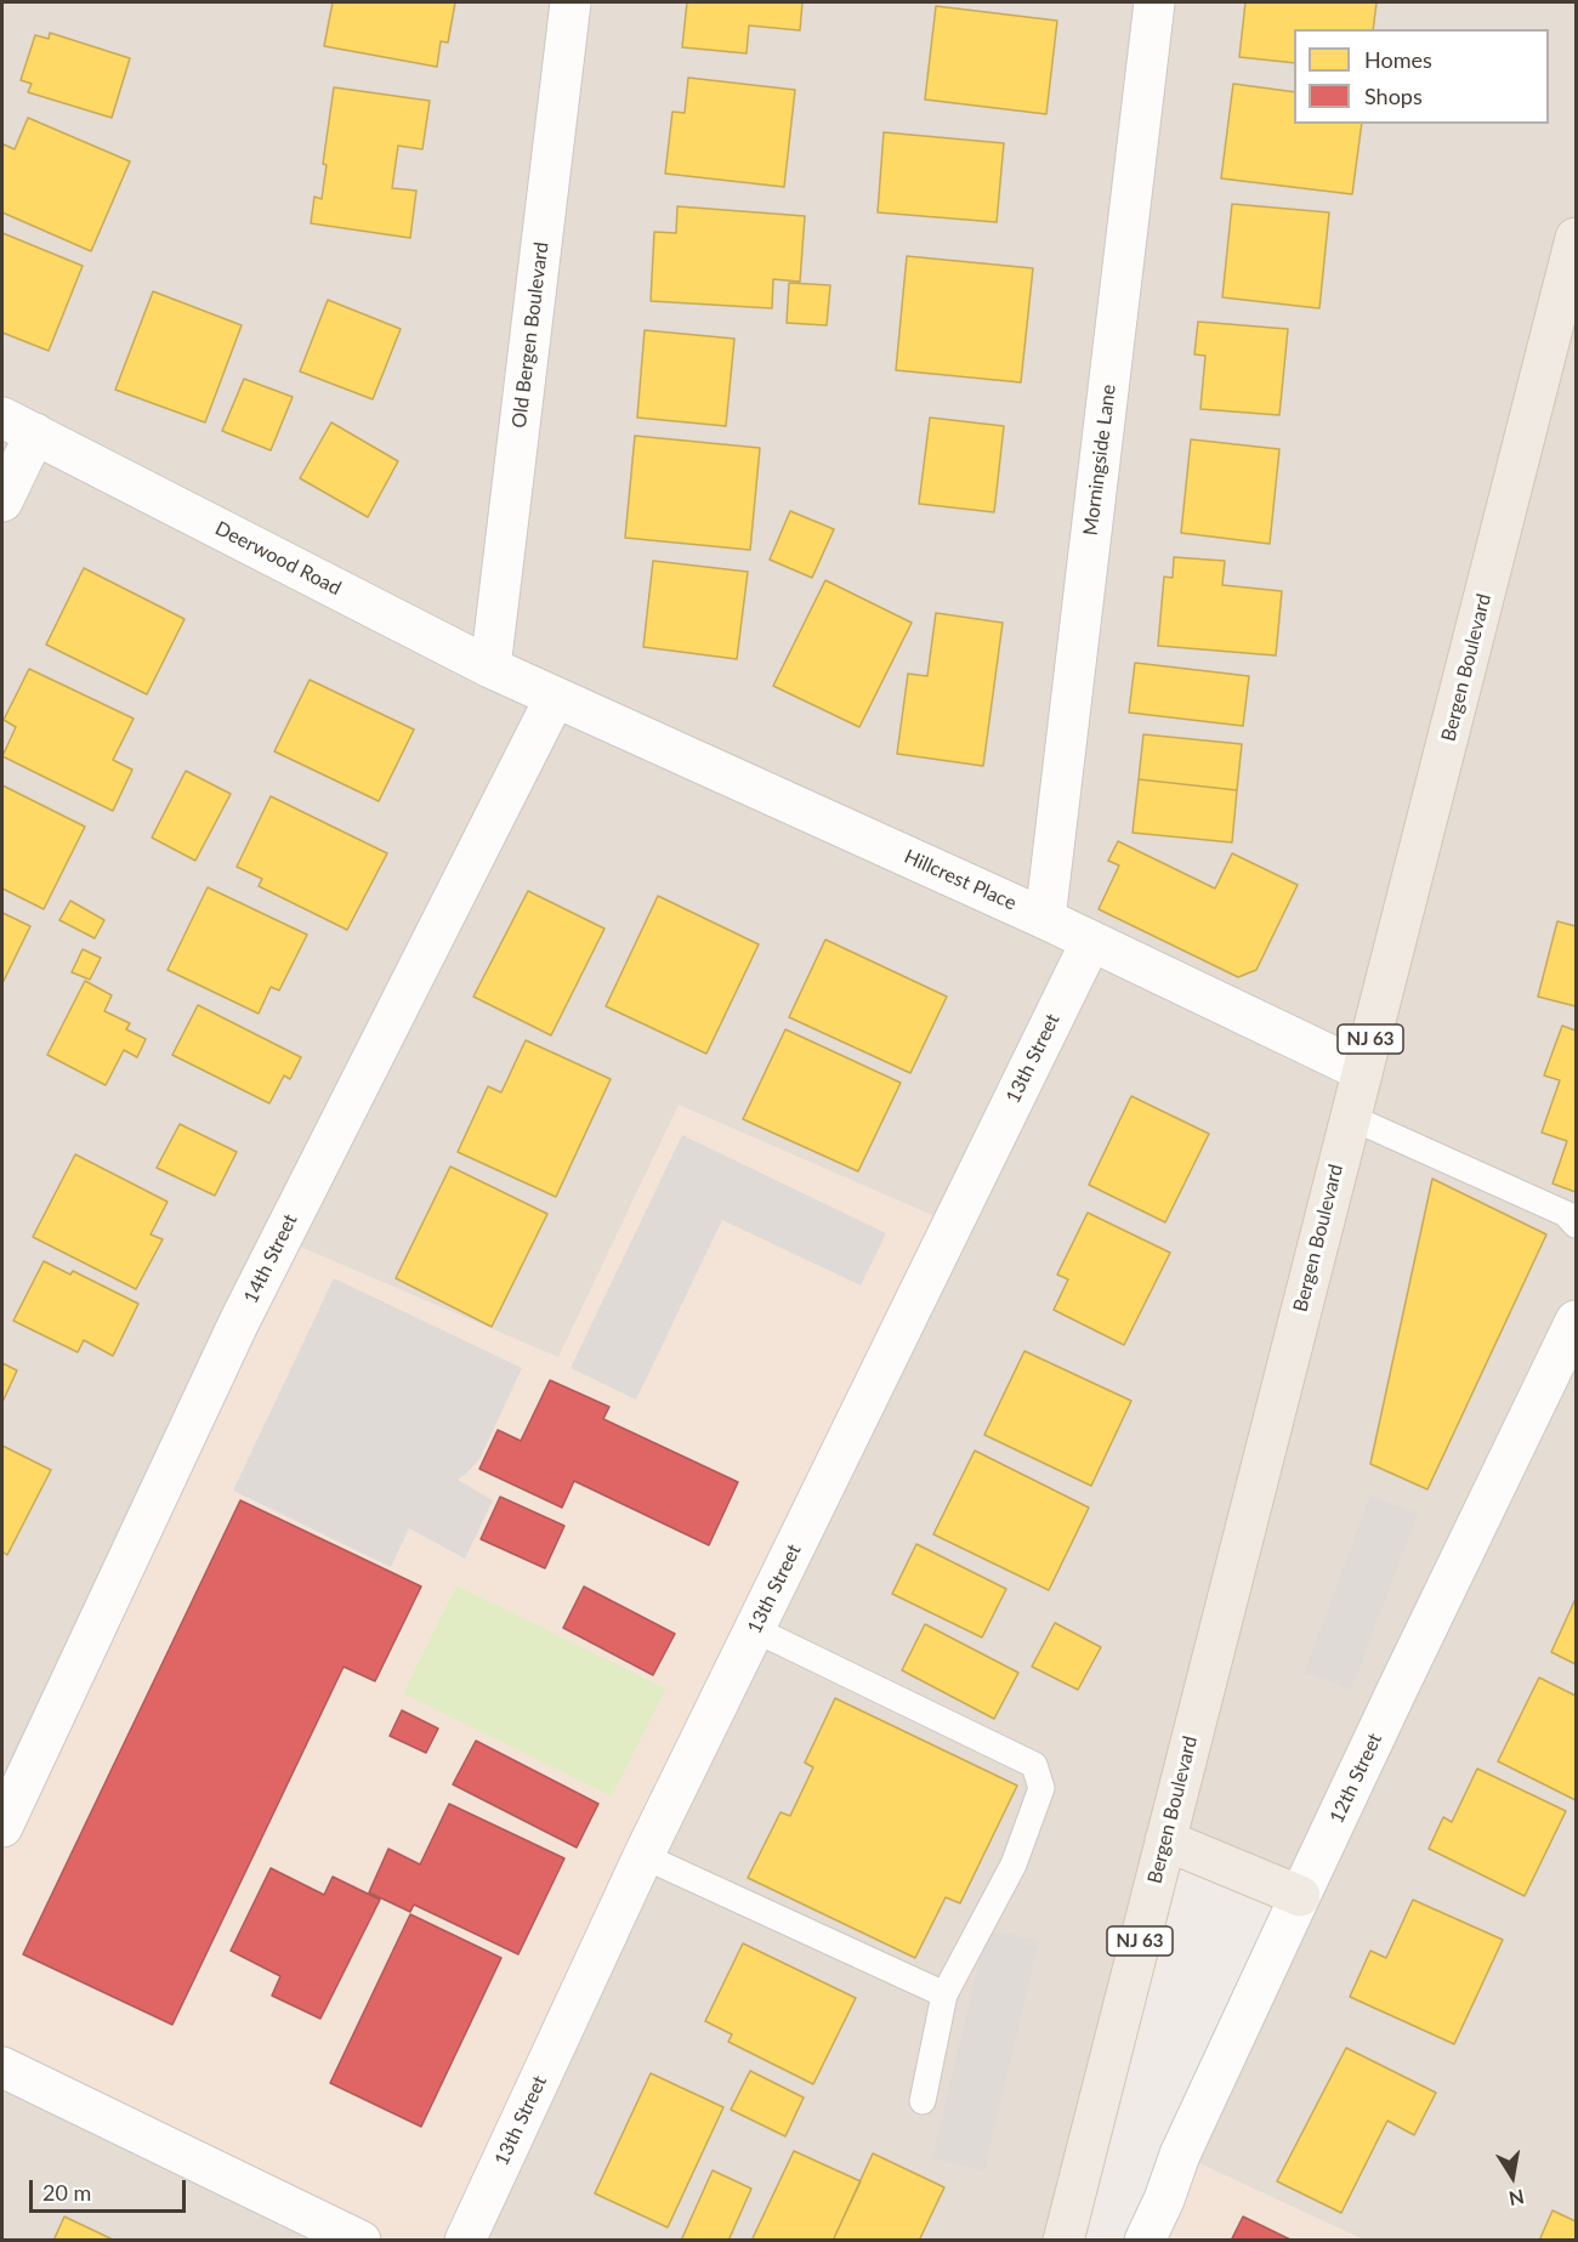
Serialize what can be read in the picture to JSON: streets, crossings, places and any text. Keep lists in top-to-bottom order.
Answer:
{
  "streets": {
    "main road": ["Bergen Boulevard", "NJ 63"],
    "street": [
      "Old Bergen Boulevard",
      "Morningside Lane",
      "Deerwood Road",
      "Hillcrest Place",
      "13th Street",
      "14th Street",
      "12th Street"
    ]
  },
  "crossings": [
    ["Old Bergen Boulevard", "Deerwood Road"],
    ["Morningside Lane", "Hillcrest Place"],
    ["Deerwood Road", "Hillcrest Place"],
    ["Deerwood Road", "14th Street"],
    ["Bergen Boulevard", "Hillcrest Place"],
    ["Hillcrest Place", "13th Street"],
    ["Hillcrest Place", "14th Street"]
  ],
  "legend": ["Homes", "Shops"],
  "scale_bar": "20 m",
  "north": "bottom"
}
